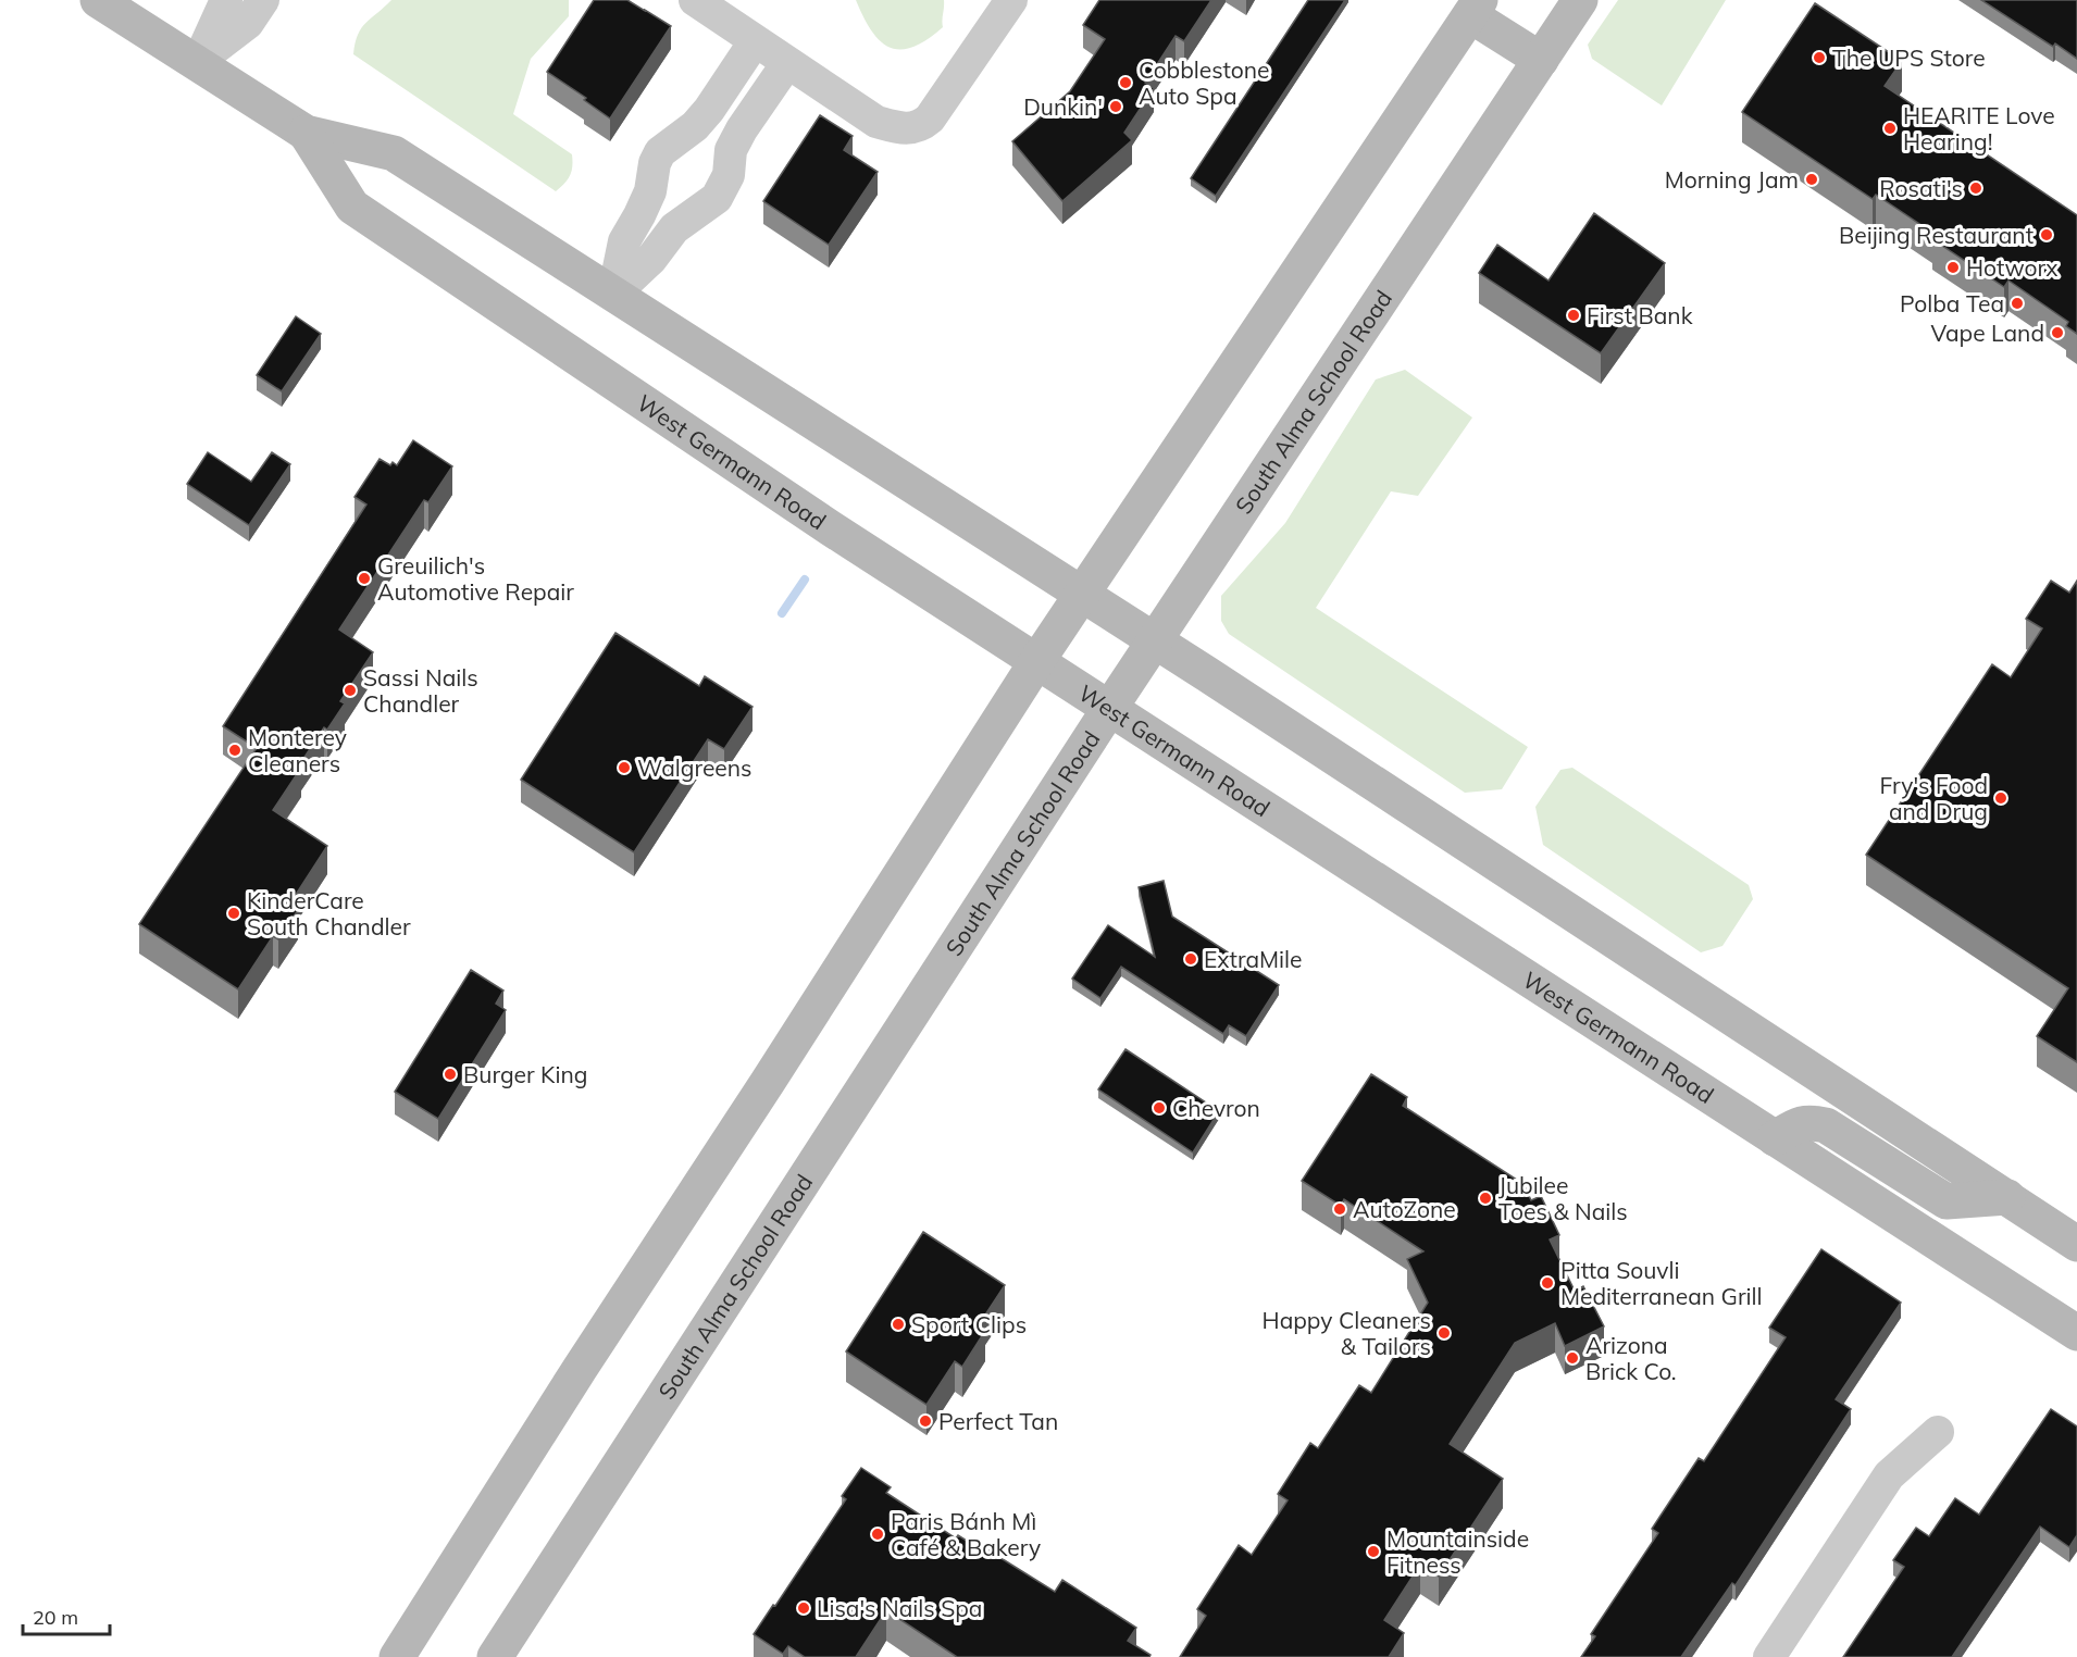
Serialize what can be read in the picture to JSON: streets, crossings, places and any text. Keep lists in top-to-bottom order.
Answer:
{
  "streets": {
    "main road": ["South Alma School Road", "West Germann Road"]
  },
  "crossings": [
    ["South Alma School Road", "West Germann Road"]
  ],
  "places": [
    "The UPS Store",
    "Cobblestone Auto Spa",
    "Dunkin'",
    "HEARITE Love Hearing!",
    "Morning Jam",
    "Rosati's",
    "Beijing Restaurant",
    "Hotworx",
    "Polba Tea",
    "First Bank",
    "Vape Land",
    "Greuilich's Automotive Repair",
    "Sassi Nails Chandler",
    "Monterey Cleaners",
    "Walgreens",
    "Fry's Food and Drug",
    "KinderCare South Chandler",
    "ExtraMile",
    "Burger King",
    "Chevron",
    "Jubilee Toes & Nails",
    "AutoZone",
    "Pitta Souvli Mediterranean Grill",
    "Sport Clips",
    "Happy Cleaners & Tailors",
    "Arizona Brick Co.",
    "Perfect Tan",
    "Paris Bánh Mì Café & Bakery",
    "Mountainside Fitness",
    "Lisa's Nails Spa"
  ],
  "scale_bar": "20 m"
}
